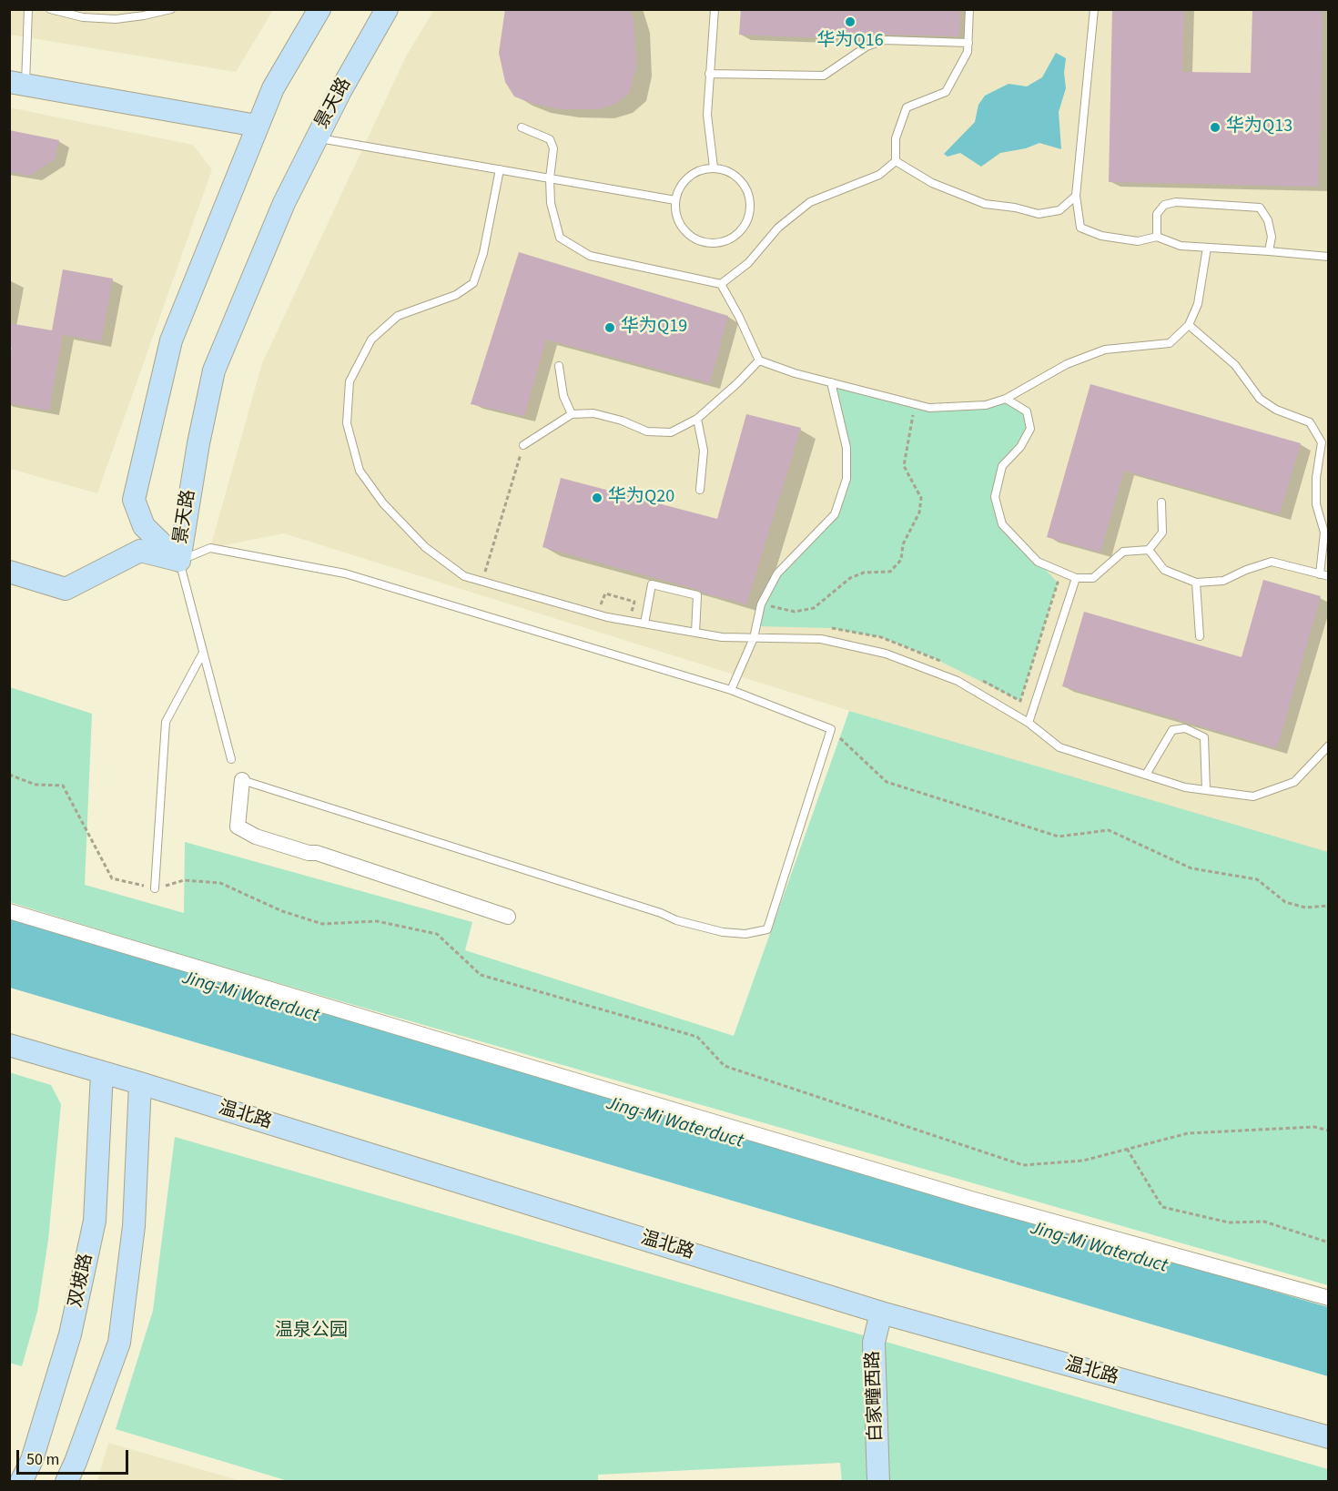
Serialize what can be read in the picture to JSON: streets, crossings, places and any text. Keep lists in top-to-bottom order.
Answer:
{
  "streets": {
    "main road": [
      "景天路",
      "温北路",
      "双坡路",
      "白家疃西路"
    ]
  },
  "crossings": [
    ["温北路", "双坡路"],
    ["温北路", "白家疃西路"]
  ],
  "water": ["Jing-Mi Waterduct"],
  "parks": ["温泉公园"],
  "places": [
    "华为Q16",
    "华为Q13",
    "华为Q19",
    "华为Q20"
  ],
  "scale_bar": "50 m"
}
